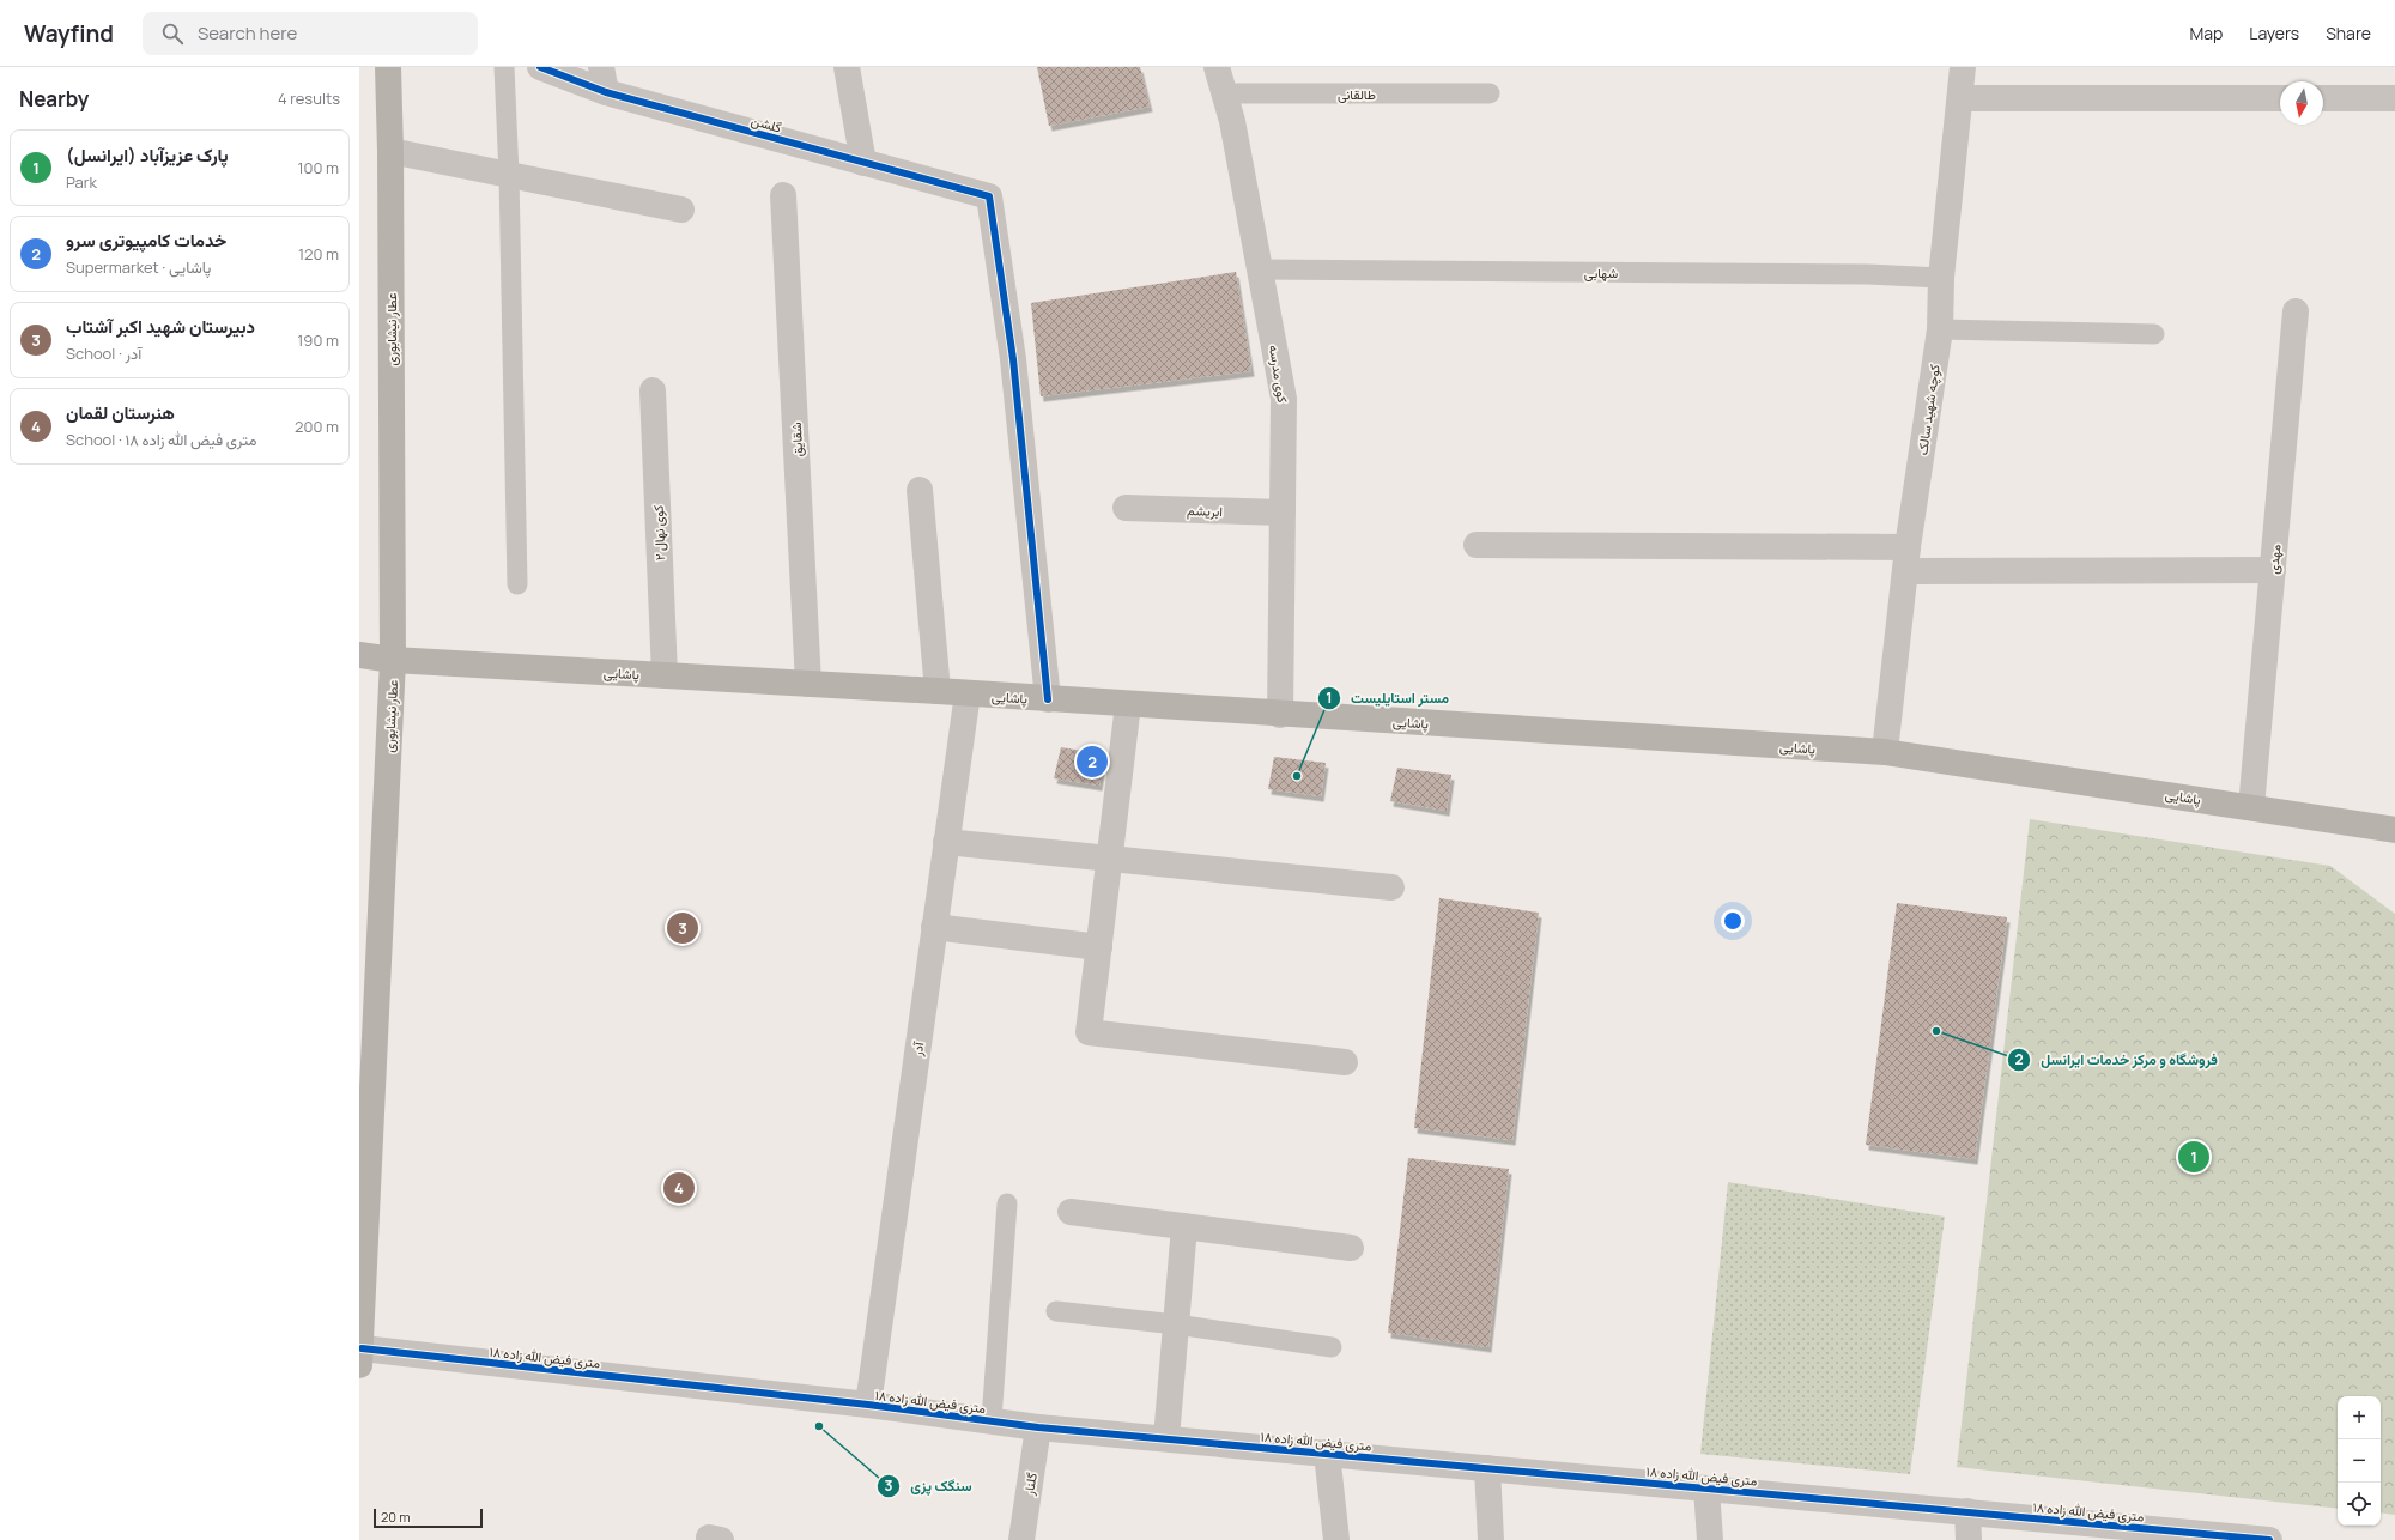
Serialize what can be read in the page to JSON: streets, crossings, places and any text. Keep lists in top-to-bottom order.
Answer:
{
  "streets": {
    "main road": ["عطار نیشابوری", "پاشایی"],
    "street": [
      "گلشن",
      "کوی مدرسه",
      "کوچه شهید سالک",
      "شقایق",
      "ابریشم",
      "کوی نهال ۲",
      "مهدی",
      "آدر",
      "۱۸ متری فیض الله زاده",
      "گلنار"
    ],
    "lane": ["طالقانی", "شهابی"]
  },
  "crossings": [
    ["طالقانی", "کوی مدرسه"],
    ["گلشن", "پاشایی"],
    ["شهابی", "کوی مدرسه"],
    ["شهابی", "کوچه شهید سالک"],
    ["عطار نیشابوری", "پاشایی"],
    ["عطار نیشابوری", "۱۸ متری فیض الله زاده"],
    ["کوی مدرسه", "ابریشم"],
    ["کوی مدرسه", "پاشایی"],
    ["کوچه شهید سالک", "پاشایی"],
    ["شقایق", "پاشایی"],
    ["کوی نهال ۲", "پاشایی"],
    ["مهدی", "پاشایی"],
    ["پاشایی", "آدر"],
    ["آدر", "۱۸ متری فیض الله زاده"],
    ["۱۸ متری فیض الله زاده", "گلنار"]
  ],
  "places": ["مستر استایلیست", "فروشگاه و مرکز خدمات ایرانسل", "سنگک پزی"],
  "scale_bar": "20 m",
  "north": "bottom",
  "page": {
    "header": "Wayfind",
    "search": "Search here",
    "nav": ["Map", "Layers", "Share"],
    "heading": ["Nearby", "4 results"],
    "list": [
      {
        "mark": "1",
        "name": "پارک عزیزآباد (ایرانسل)",
        "note": "Park",
        "value": "100 m"
      },
      {
        "mark": "2",
        "name": "خدمات کامپیوتری سرو",
        "note": "Supermarket · پاشایی",
        "value": "120 m"
      },
      {
        "mark": "3",
        "name": "دبیرستان شهید اکبر آشتاب",
        "note": "School · آدر",
        "value": "190 m"
      },
      {
        "mark": "4",
        "name": "هنرستان لقمان",
        "note": "School · ۱۸ متری فیض الله زاده",
        "value": "200 m"
      }
    ],
    "pins": [
      "2",
      "3",
      "1",
      "4"
    ],
    "map_buttons": ["+", "−"],
    "scale": "20 m"
  }
}
